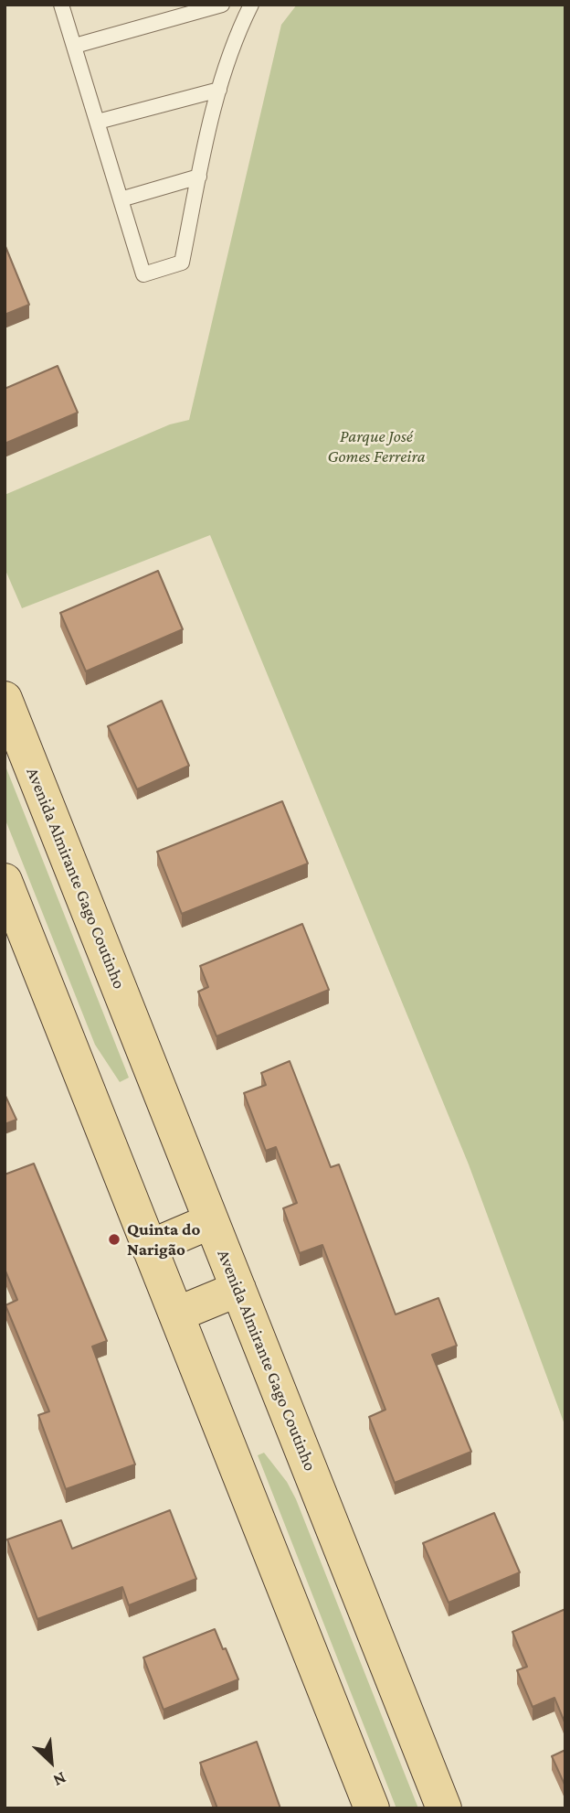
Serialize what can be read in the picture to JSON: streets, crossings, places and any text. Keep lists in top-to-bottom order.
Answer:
{
  "streets": {
    "main road": ["Avenida Almirante Gago Coutinho"]
  },
  "parks": ["Parque José Gomes Ferreira"],
  "places": ["Quinta do Narigão"],
  "north": "bottom right"
}
